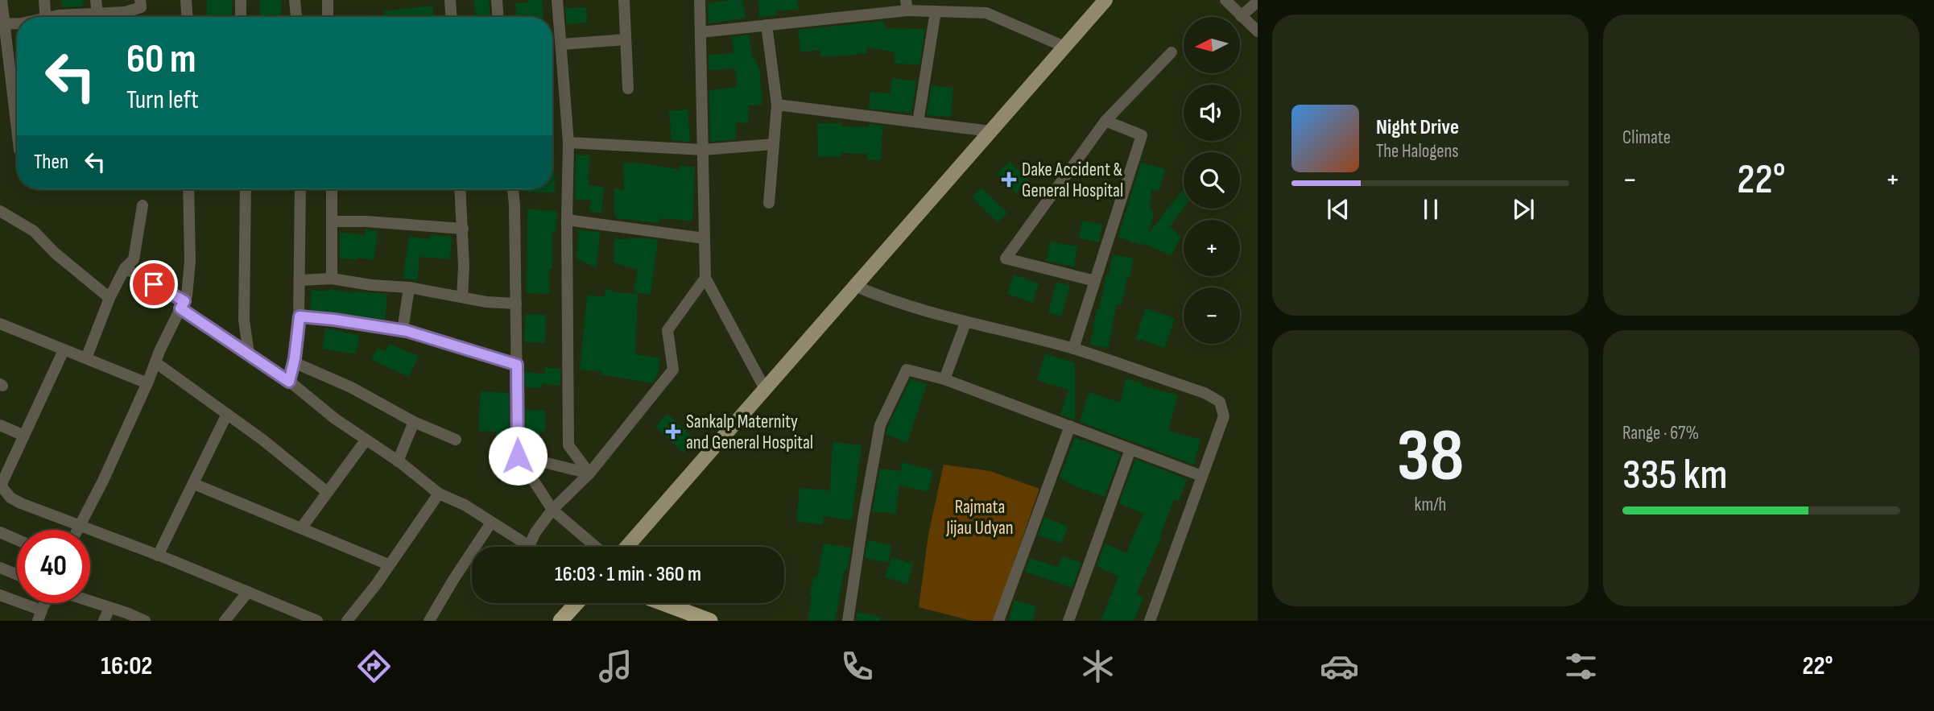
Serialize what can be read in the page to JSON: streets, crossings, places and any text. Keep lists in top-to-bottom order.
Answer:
{
  "parks": ["Rajmata Jijau Udyan"],
  "places": {
    "health": ["Dake Accident & General Hospital", "Sankalp Maternity and General Hospital"]
  },
  "north": "left",
  "page": {
    "tile": [
      "Climate",
      ["38", "km/h"],
      ["Range · 67%", "335 km"]
    ],
    "map_buttons": ["+", "−"],
    "turn": ["60 m", "Turn left"],
    "song": ["Night Drive", "The Halogens"],
    "then": "Then",
    "heat": ["−", "22°", "+"],
    "limit": "40",
    "trip": "16:03 · 1 min · 360 m",
    "tabs": ["16:02", "22°"]
  }
}
